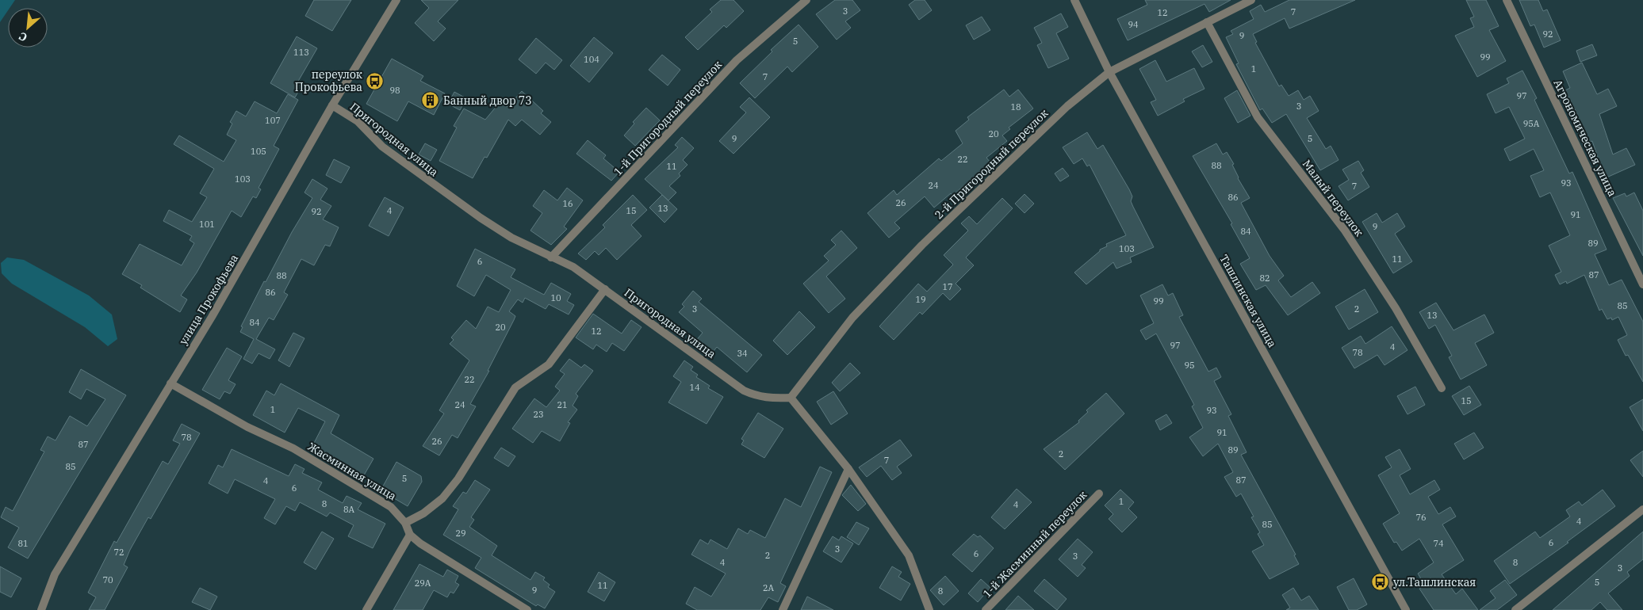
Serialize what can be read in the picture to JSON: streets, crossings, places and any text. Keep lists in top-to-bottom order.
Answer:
{
  "streets": {
    "street": [
      "1-й Пригородный переулок",
      "Агрономическая улица",
      "Пригородная улица",
      "2-й Пригородный переулок",
      "Малый переулок",
      "улица Прокофьева",
      "Ташлинская улица",
      "Жасминная улица",
      "1-й Жасминный переулок"
    ]
  },
  "crossings": [
    ["1-й Пригородный переулок", "Пригородная улица"],
    ["Пригородная улица", "2-й Пригородный переулок"],
    ["Пригородная улица", "улица Прокофьева"],
    ["2-й Пригородный переулок", "Малый переулок"],
    ["2-й Пригородный переулок", "Ташлинская улица"],
    ["улица Прокофьева", "Жасминная улица"]
  ],
  "places": {
    "bus stop": ["переулок Прокофьева", "ул.Ташлинская"],
    "building": ["Банный двор 73"]
  },
  "house_numbers": [
    "3",
    "7",
    "12",
    "94",
    "92",
    "9",
    "5",
    "113",
    "99",
    "104",
    "1",
    "7",
    "98",
    "97",
    "3",
    "18",
    "107",
    "95А",
    "20",
    "9",
    "5",
    "105",
    "22",
    "88",
    "11",
    "103",
    "93",
    "24",
    "7",
    "86",
    "26",
    "16",
    "13",
    "4",
    "15",
    "92",
    "91",
    "101",
    "9",
    "84",
    "89",
    "103",
    "11",
    "6",
    "87",
    "88",
    "82",
    "17",
    "86",
    "10",
    "19",
    "99",
    "85",
    "3",
    "2",
    "13",
    "84",
    "20",
    "12",
    "97",
    "4",
    "78",
    "34",
    "95",
    "22",
    "14",
    "15",
    "24",
    "21",
    "1",
    "93",
    "23",
    "91",
    "78",
    "26",
    "87",
    "89",
    "2",
    "7",
    "85",
    "5",
    "87",
    "4",
    "6",
    "1",
    "8",
    "4",
    "8А",
    "76",
    "4",
    "85",
    "29",
    "6",
    "81",
    "74",
    "3",
    "72",
    "6",
    "2",
    "3",
    "4",
    "8",
    "3",
    "70",
    "5",
    "29А",
    "11",
    "2А",
    "9",
    "8"
  ],
  "north": "bottom left"
}
